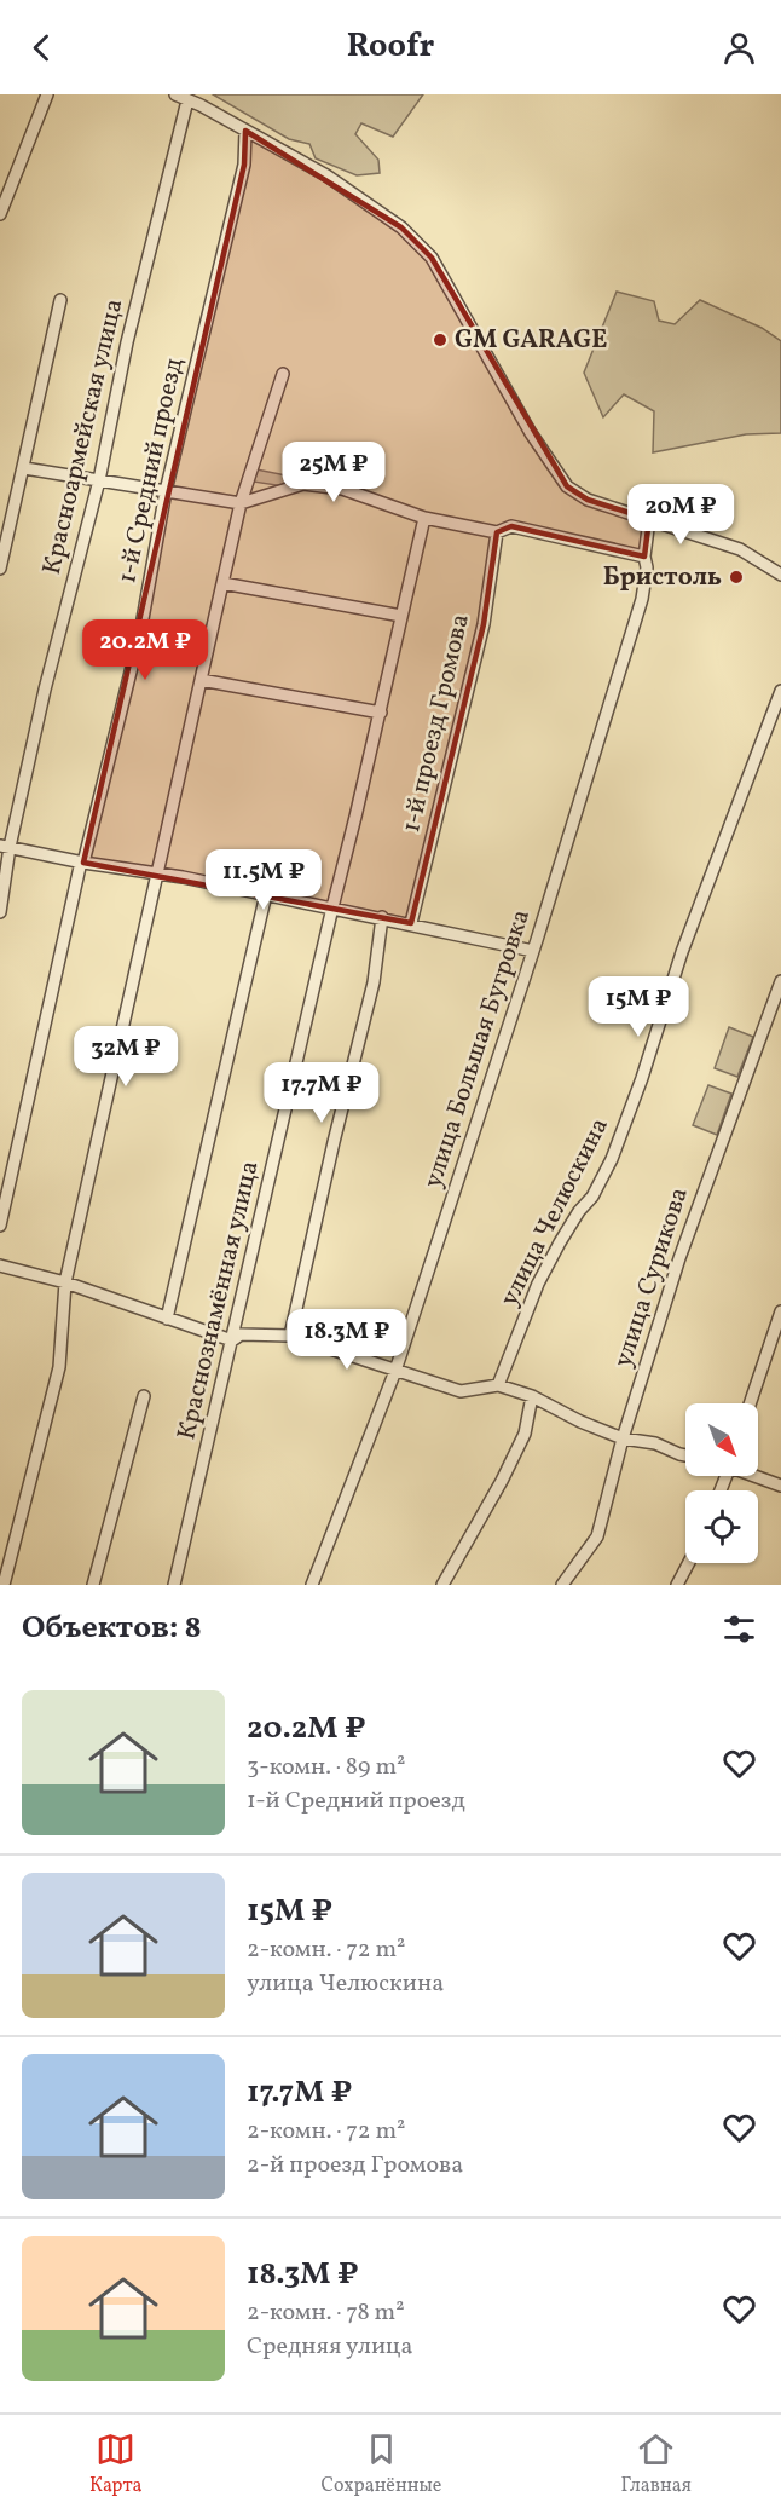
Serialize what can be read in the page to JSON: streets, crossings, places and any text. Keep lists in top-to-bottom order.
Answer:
{
  "streets": {
    "street": [
      "Красноармейская улица",
      "1-й Средний проезд",
      "1-й проезд Громова",
      "улица Большая Бугровка",
      "улица Челюскина",
      "улица Сурикова",
      "Краснознамённая улица"
    ]
  },
  "places": ["GM GARAGE", "Бристоль"],
  "north": "bottom right",
  "page": {
    "header": "Roofr",
    "price": [
      "25M ₽",
      "20M ₽",
      "20.2M ₽",
      "11.5M ₽",
      "15M ₽",
      "32M ₽",
      "17.7M ₽",
      "18.3M ₽"
    ],
    "heading": "Объектов: 8",
    "list": [
      {
        "name": "20.2M ₽",
        "note": "3-комн. · 89 m² · 1-й Средний проезд"
      },
      {
        "name": "15M ₽",
        "note": "2-комн. · 72 m² · улица Челюскина"
      },
      {
        "name": "17.7M ₽",
        "note": "2-комн. · 72 m² · 2-й проезд Громова"
      },
      {
        "name": "18.3M ₽",
        "note": "2-комн. · 78 m² · Средняя улица"
      }
    ],
    "tabs": ["Карта", "Сохранённые", "Главная"]
  }
}
